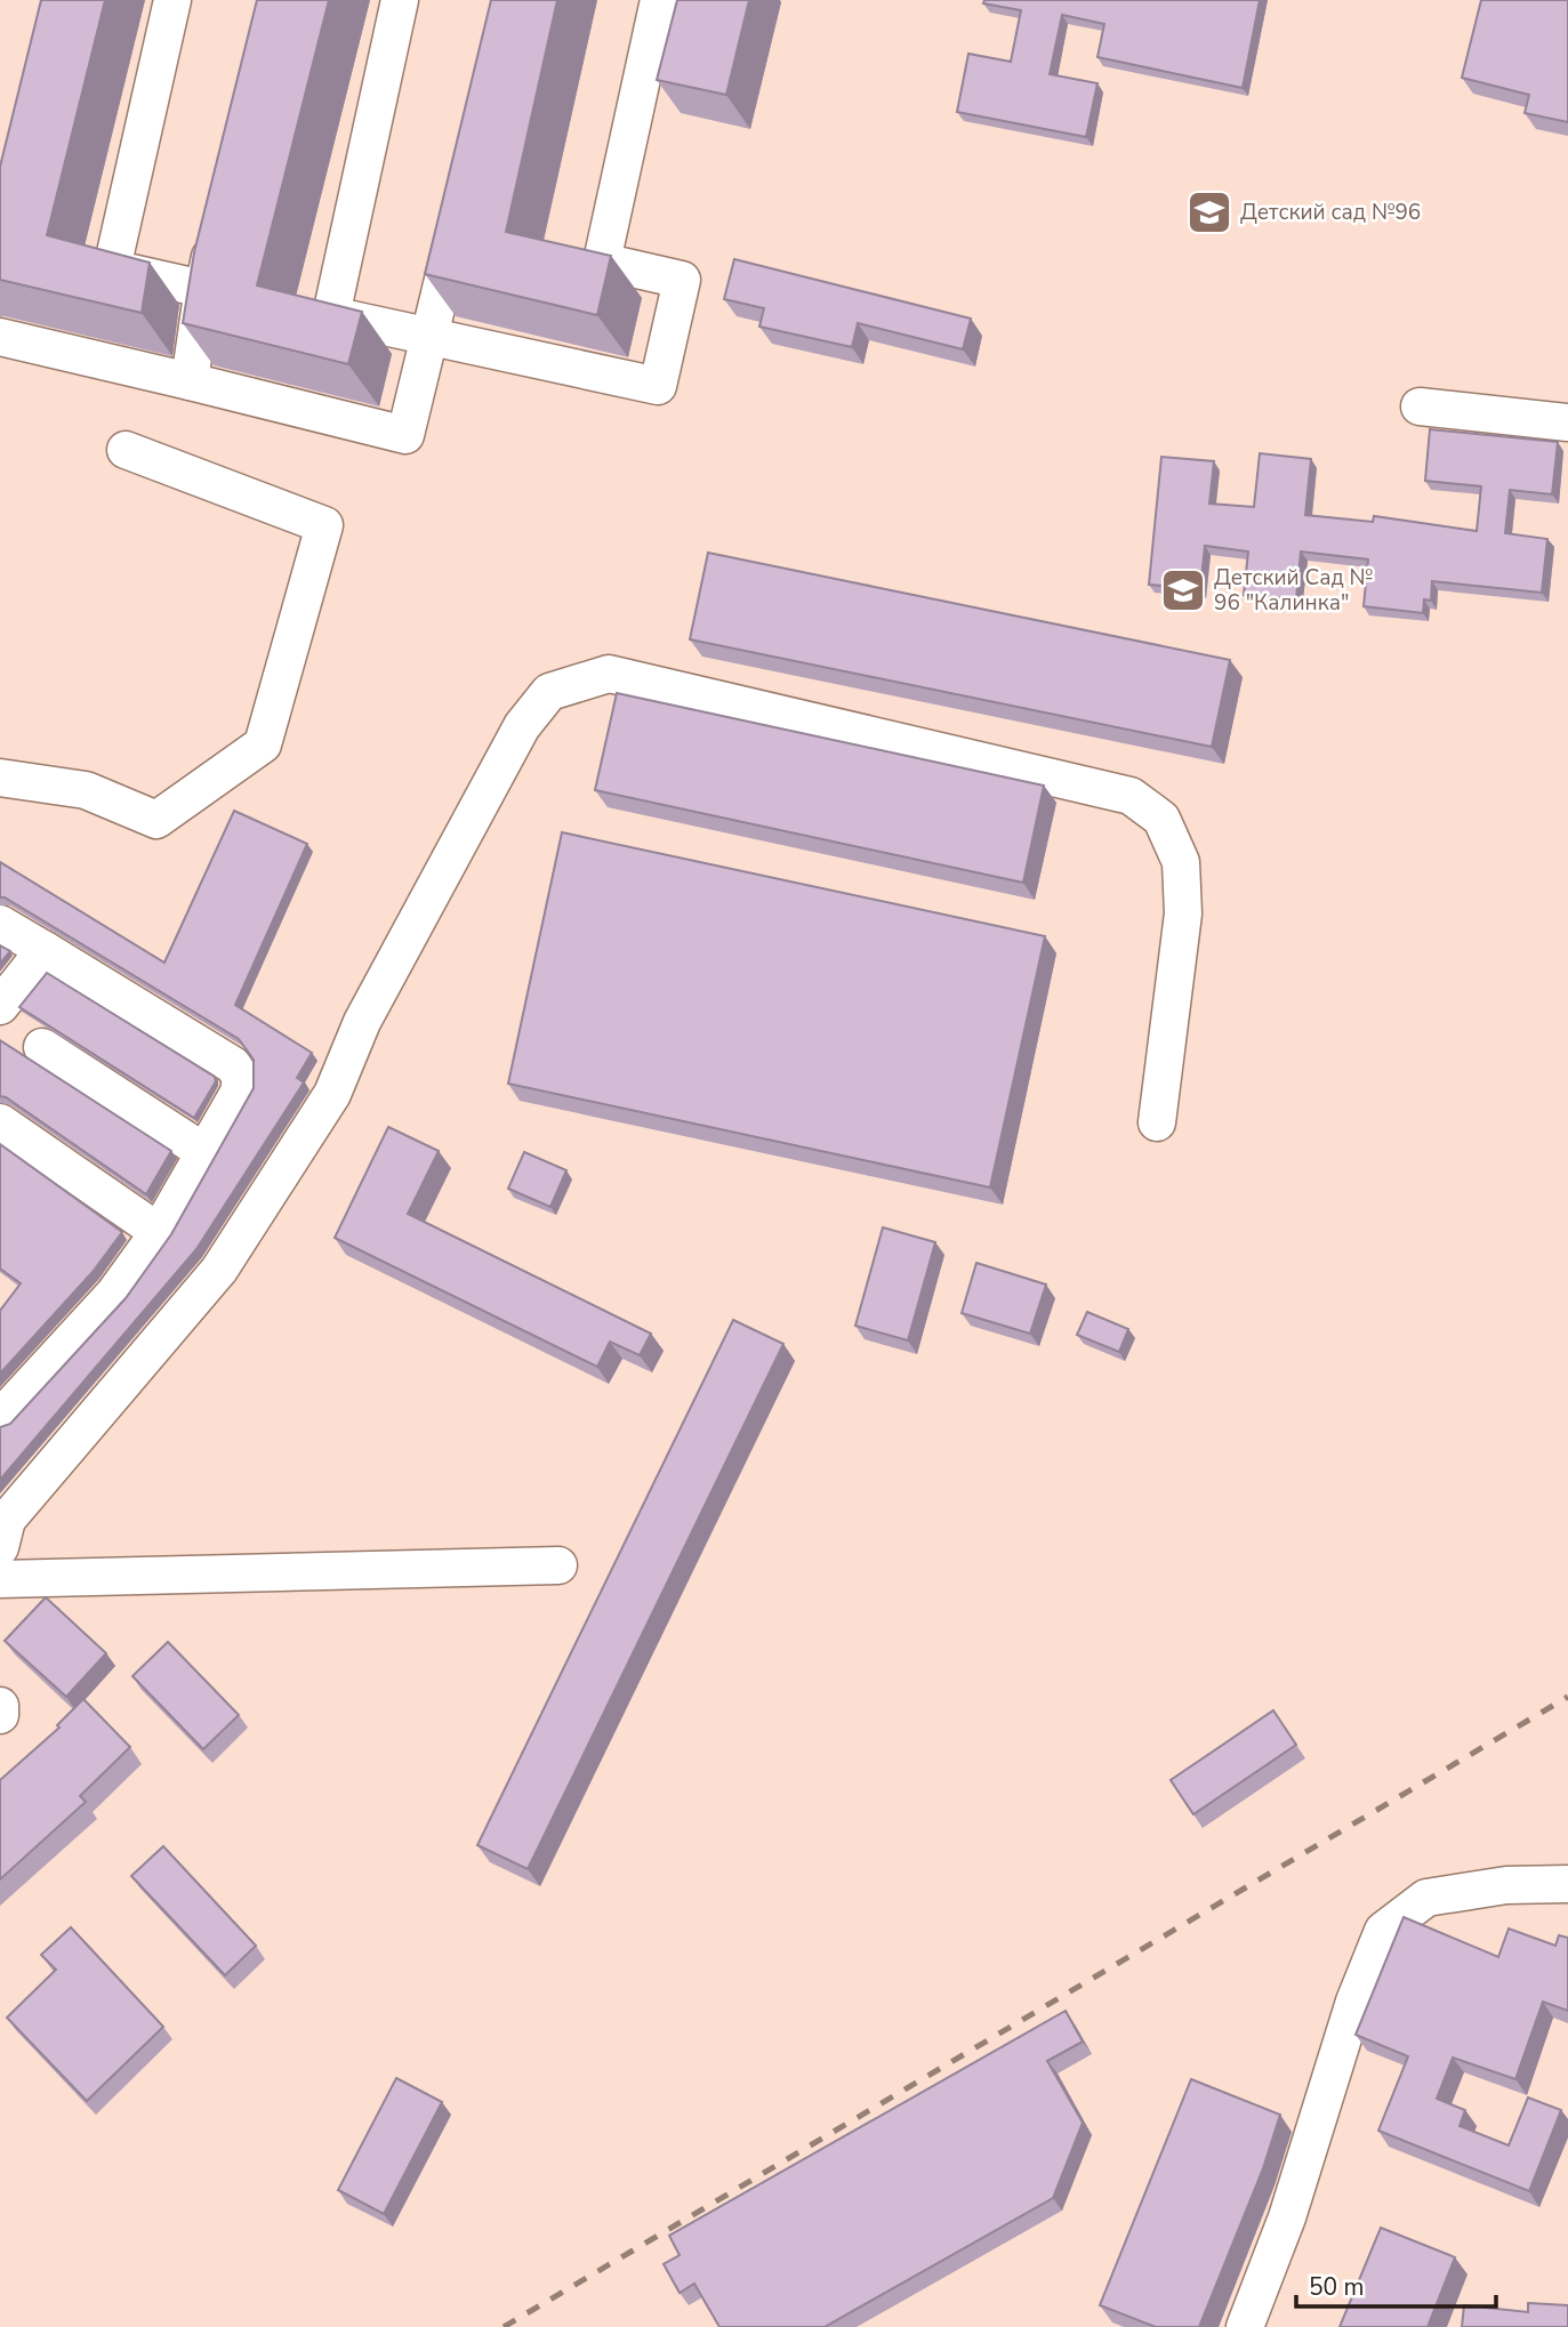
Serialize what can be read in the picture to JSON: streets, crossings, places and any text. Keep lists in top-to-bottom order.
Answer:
{
  "places": {
    "school or university": ["Детский сад №96", "Детский Сад № 96 \"Калинка\""]
  },
  "scale_bar": "50 m"
}
